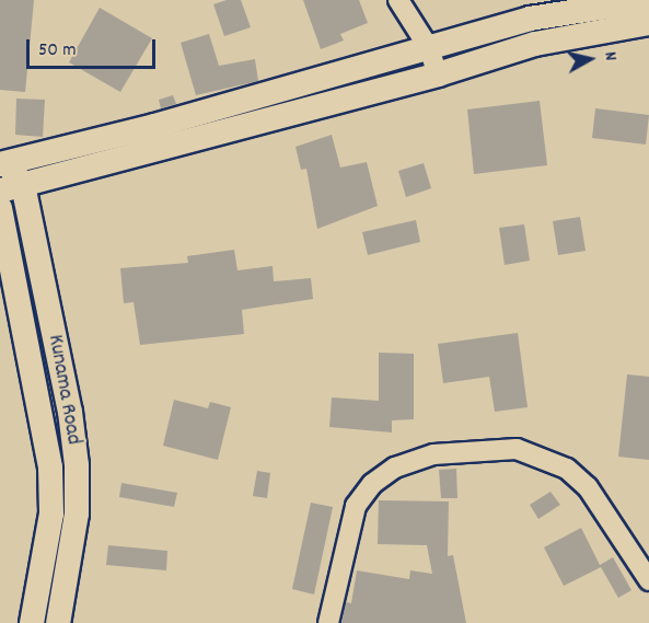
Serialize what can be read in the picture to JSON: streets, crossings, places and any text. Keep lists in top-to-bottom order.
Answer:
{
  "streets": {
    "main road": ["Kunama Road"]
  },
  "scale_bar": "50 m",
  "north": "right"
}
